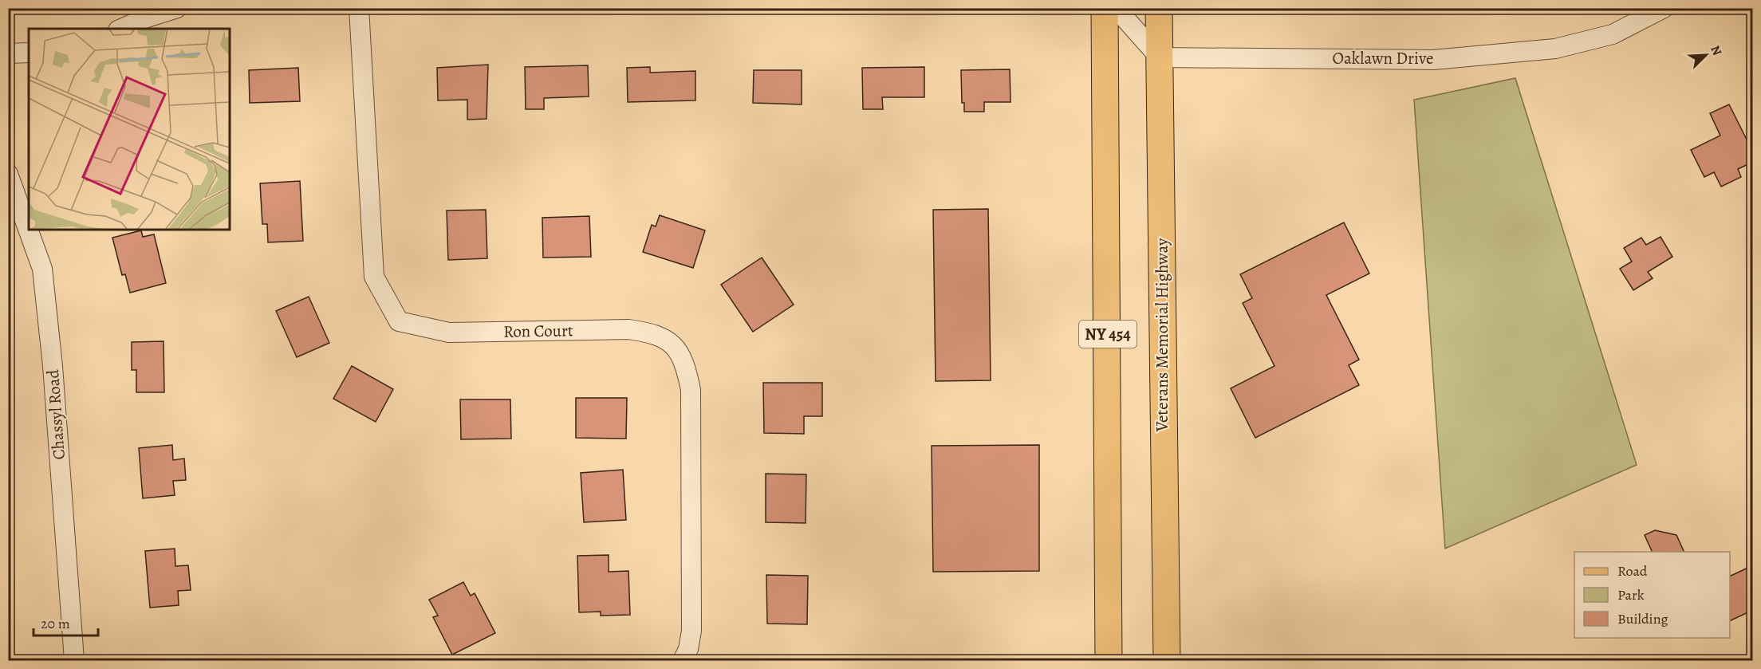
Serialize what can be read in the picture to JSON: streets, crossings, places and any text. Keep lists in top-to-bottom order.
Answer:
{
  "streets": {
    "main road": ["NY 454", "Veterans Memorial Highway"],
    "street": ["Oaklawn Drive", "Ron Court", "Chassyl Road"]
  },
  "crossings": [
    ["Oaklawn Drive", "Veterans Memorial Highway"]
  ],
  "legend": ["Road", "Park", "Building"],
  "scale_bar": "20 m",
  "north": "top right"
}
